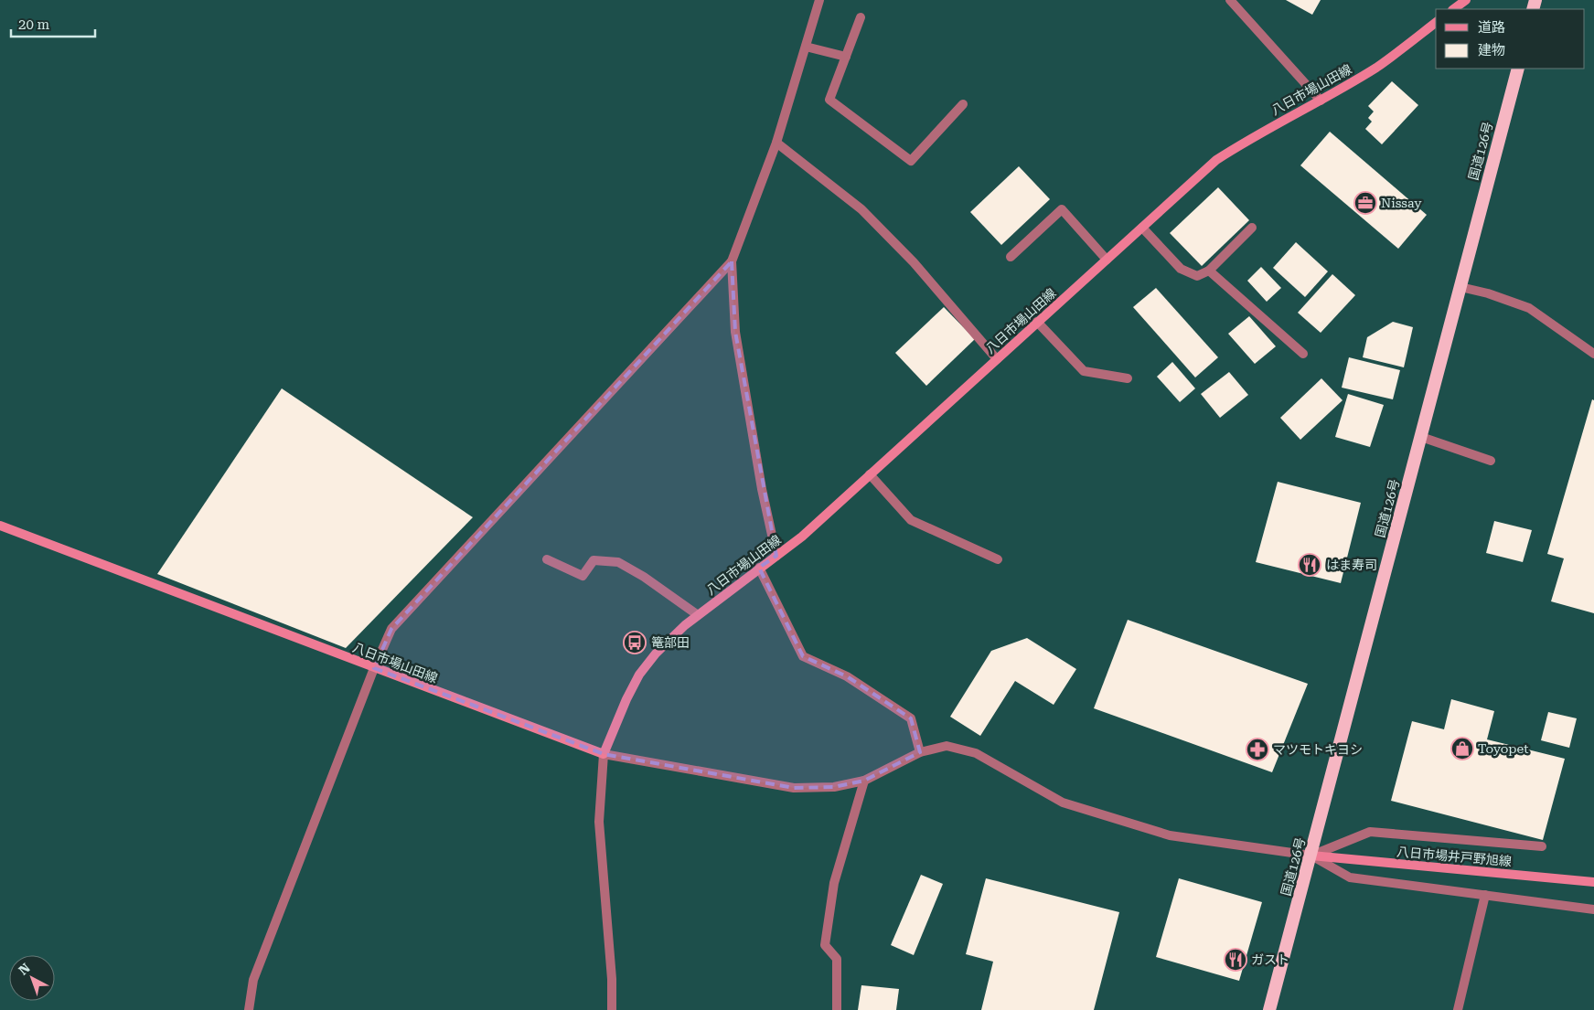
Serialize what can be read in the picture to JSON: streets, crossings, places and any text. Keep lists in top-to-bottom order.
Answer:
{
  "streets": {
    "highway": ["国道126号"],
    "main road": ["八日市場山田線", "八日市場井戸野旭線"]
  },
  "crossings": [
    ["国道126号", "八日市場井戸野旭線"]
  ],
  "places": {
    "office": ["Nissay"],
    "restaurant": ["はま寿司", "ガスト"],
    "bus stop": ["篭部田"],
    "shop": ["Toyopet"],
    "pharmacy": ["マツモトキヨシ"]
  },
  "legend": ["道路", "建物"],
  "scale_bar": "20 m",
  "north": "top left"
}
